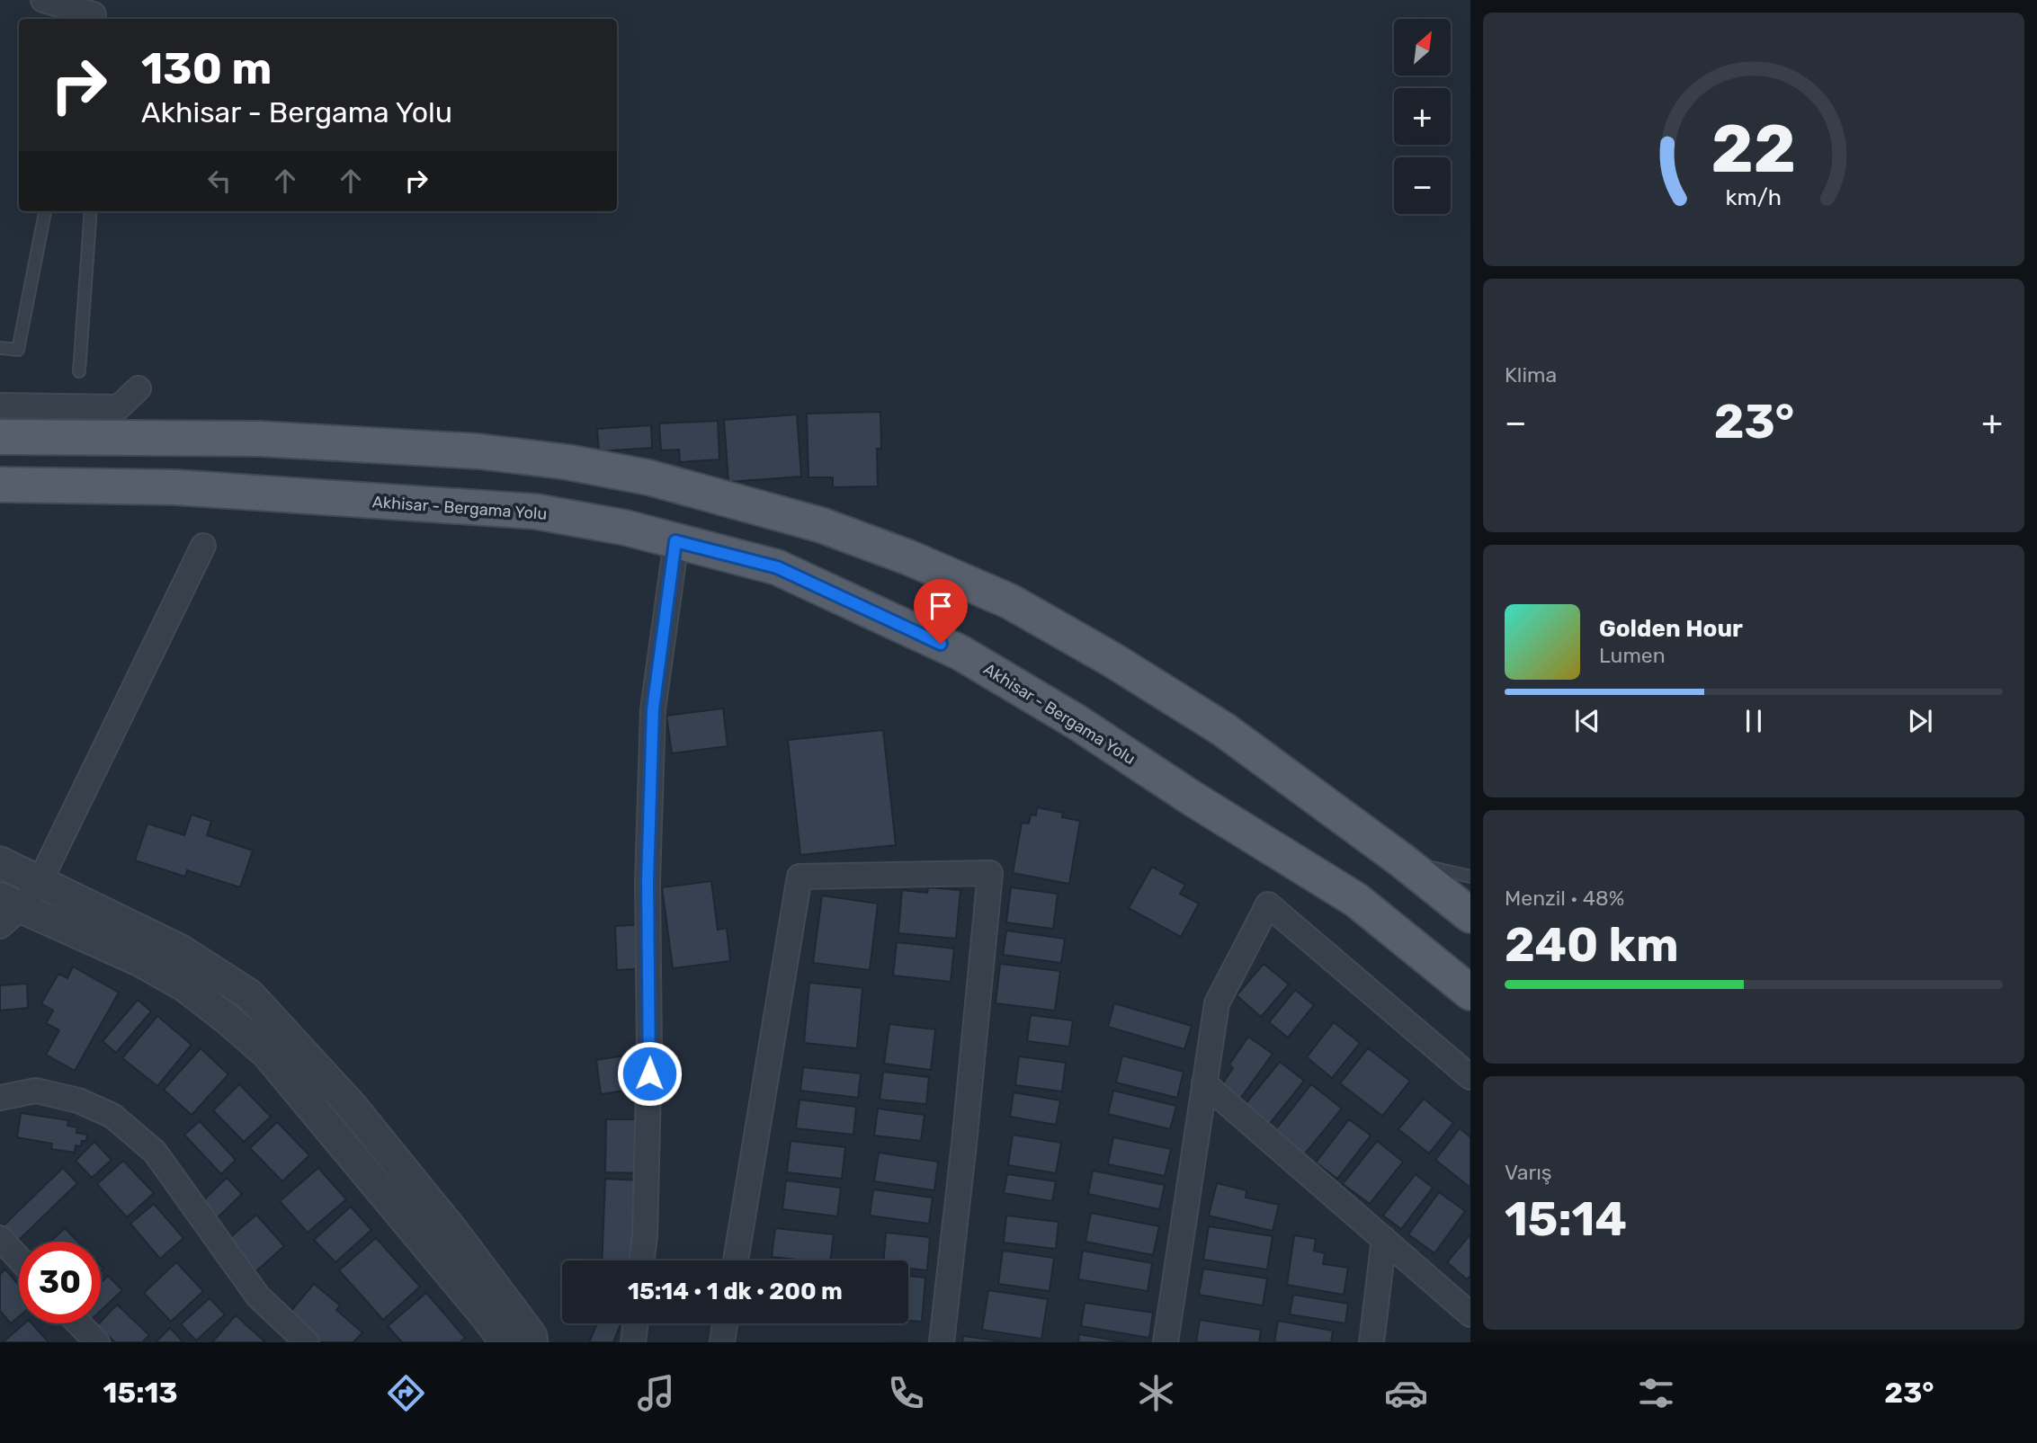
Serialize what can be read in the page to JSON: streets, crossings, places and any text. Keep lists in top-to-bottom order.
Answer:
{
  "streets": {
    "main road": ["Akhisar - Bergama Yolu"]
  },
  "north": "top right",
  "page": {
    "map_buttons": ["+", "−"],
    "turn": ["130 m", "Akhisar - Bergama Yolu"],
    "tile": [
      "Klima",
      ["Menzil · 48%", "240 km"],
      ["Varış", "15:14"]
    ],
    "heat": ["−", "23°", "+"],
    "song": ["Golden Hour", "Lumen"],
    "limit": "30",
    "trip": "15:14 · 1 dk · 200 m",
    "tabs": ["15:13", "23°"],
    "gauge": ["22", "km/h"]
  }
}
